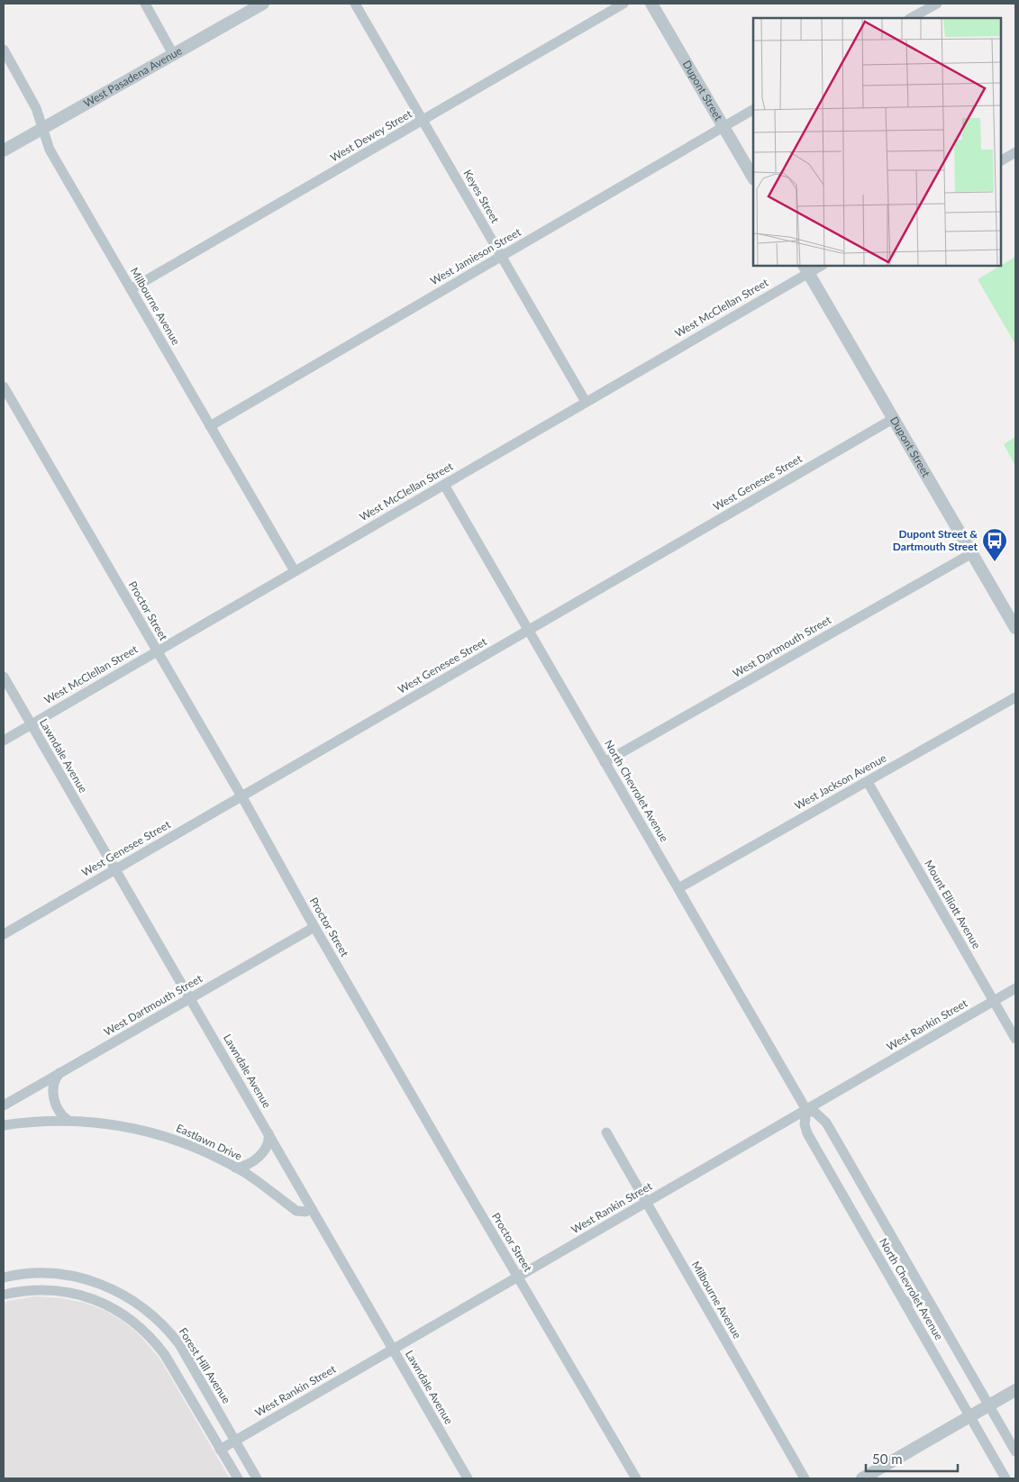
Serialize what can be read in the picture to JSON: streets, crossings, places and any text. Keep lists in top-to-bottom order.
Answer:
{
  "streets": {
    "street": [
      "West Pasadena Avenue",
      "Dupont Street",
      "West Dewey Street",
      "Keyes Street",
      "West Jamieson Street",
      "Milbourne Avenue",
      "West McClellan Street",
      "West Genesee Street",
      "Proctor Street",
      "West Dartmouth Street",
      "Lawndale Avenue",
      "West Jackson Avenue",
      "North Chevrolet Avenue",
      "Mount Elliott Avenue",
      "West Rankin Street",
      "Eastlawn Drive",
      "Forest Hill Avenue"
    ]
  },
  "crossings": [
    ["West Pasadena Avenue", "Milbourne Avenue"],
    ["Dupont Street", "West Jamieson Street"],
    ["Dupont Street", "West McClellan Street"],
    ["Dupont Street", "West Genesee Street"],
    ["Dupont Street", "West Dartmouth Street"],
    ["West Dewey Street", "Keyes Street"],
    ["West Dewey Street", "Milbourne Avenue"],
    ["Keyes Street", "West Jamieson Street"],
    ["Keyes Street", "West McClellan Street"],
    ["West Jamieson Street", "Milbourne Avenue"],
    ["Milbourne Avenue", "West McClellan Street"],
    ["Milbourne Avenue", "West Rankin Street"],
    ["West McClellan Street", "Proctor Street"],
    ["West McClellan Street", "Lawndale Avenue"],
    ["West McClellan Street", "North Chevrolet Avenue"],
    ["West Genesee Street", "Proctor Street"],
    ["West Genesee Street", "Lawndale Avenue"],
    ["West Genesee Street", "North Chevrolet Avenue"],
    ["Proctor Street", "West Dartmouth Street"],
    ["Proctor Street", "West Rankin Street"],
    ["West Dartmouth Street", "Lawndale Avenue"],
    ["West Dartmouth Street", "North Chevrolet Avenue"],
    ["Lawndale Avenue", "West Rankin Street"],
    ["Lawndale Avenue", "Eastlawn Drive"],
    ["West Jackson Avenue", "North Chevrolet Avenue"],
    ["West Jackson Avenue", "Mount Elliott Avenue"],
    ["North Chevrolet Avenue", "West Rankin Street"],
    ["Mount Elliott Avenue", "West Rankin Street"],
    ["West Rankin Street", "Forest Hill Avenue"]
  ],
  "places": {
    "bus stop": ["Dupont Street & Dartmouth Street"]
  },
  "scale_bar": "50 m"
}
